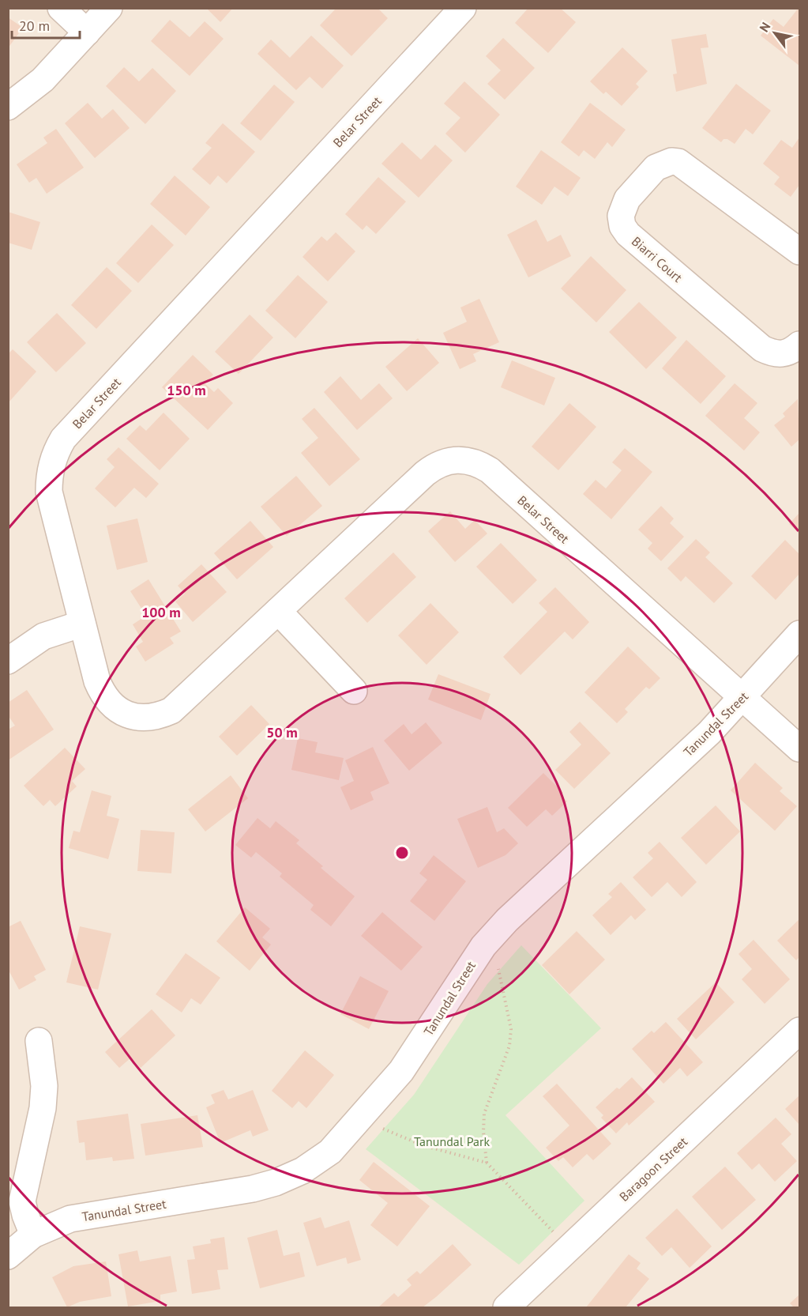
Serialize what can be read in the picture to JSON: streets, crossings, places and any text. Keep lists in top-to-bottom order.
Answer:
{
  "streets": {
    "street": [
      "Belar Street",
      "Biarri Court",
      "Tanundal Street",
      "Baragoon Street"
    ]
  },
  "crossings": [
    ["Belar Street", "Tanundal Street"]
  ],
  "parks": ["Tanundal Park"],
  "scale_bar": "20 m",
  "north": "top left",
  "rings": ["150 m", "100 m", "50 m"]
}
